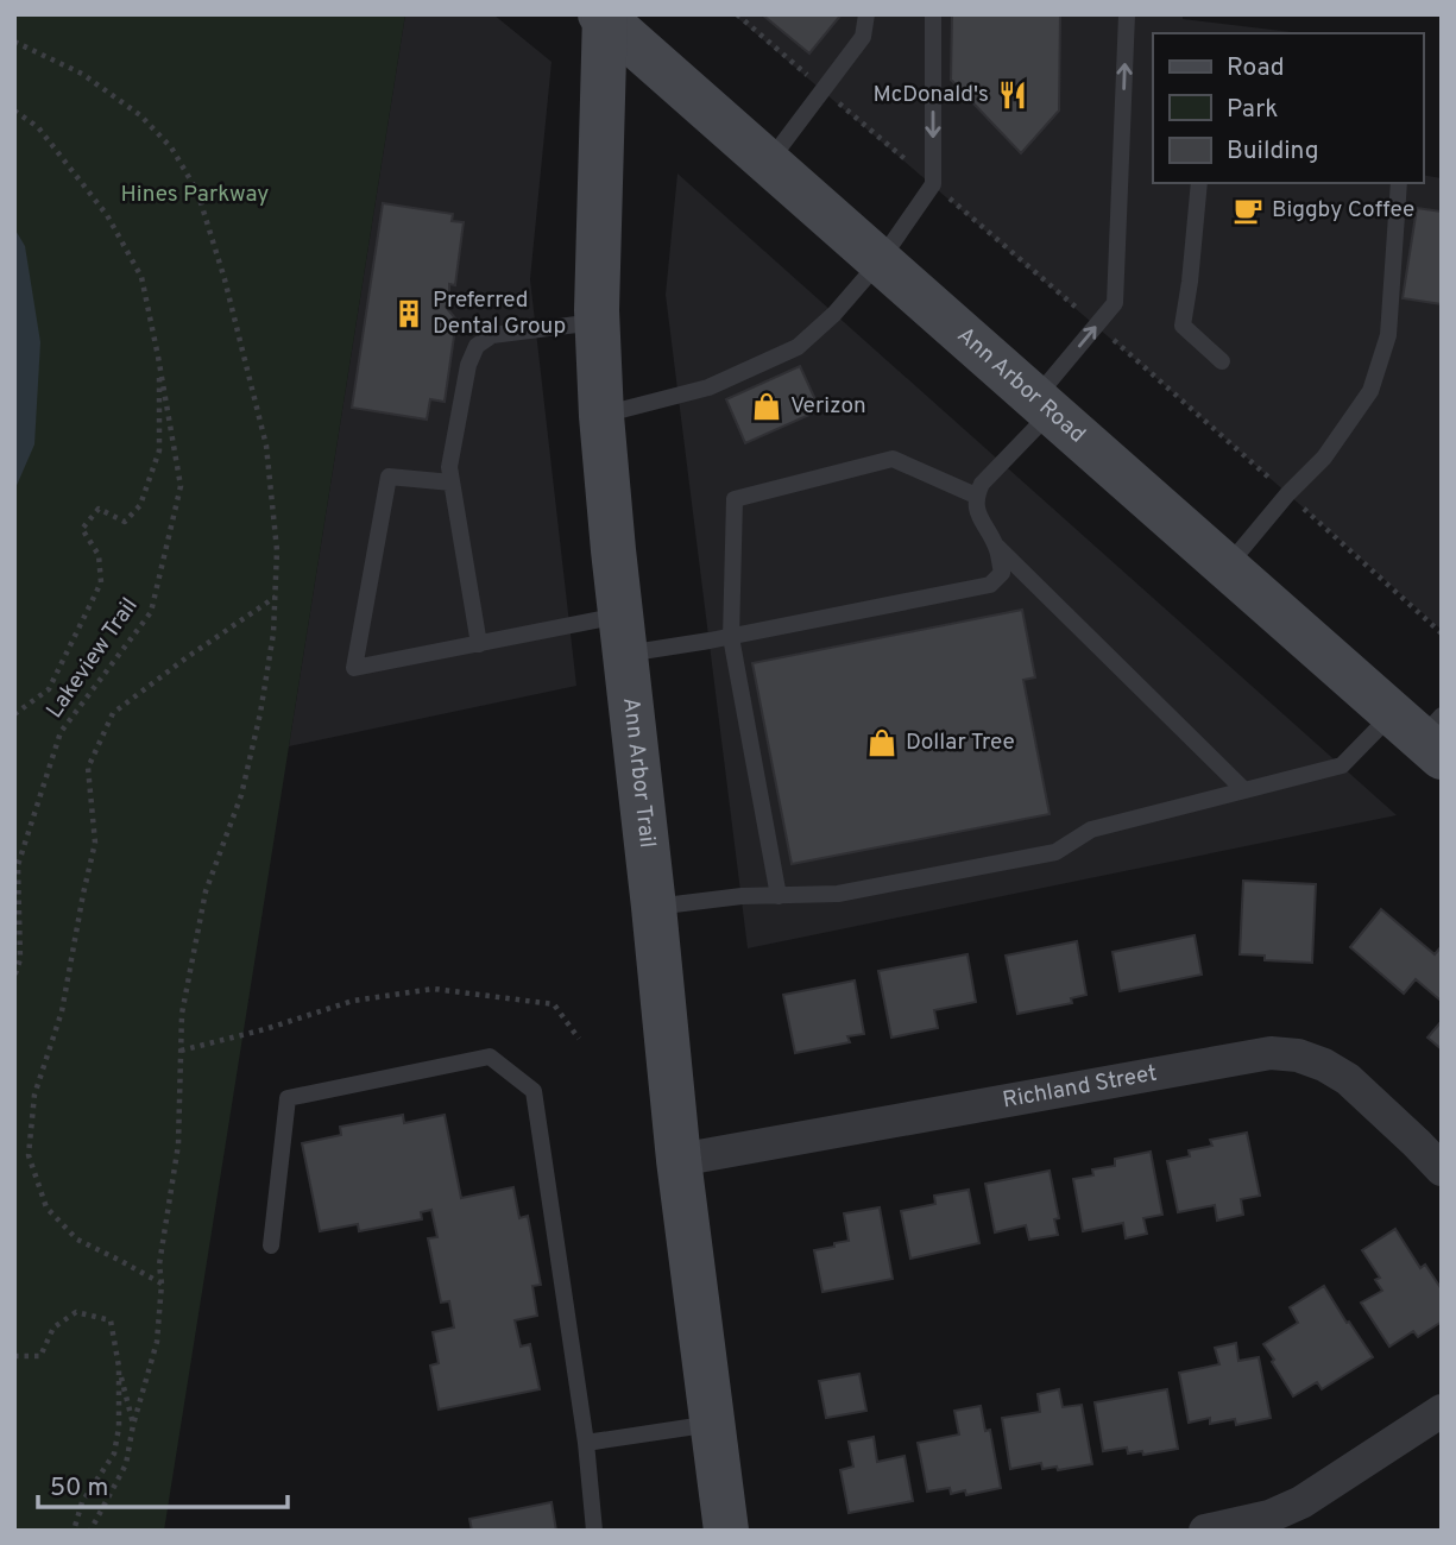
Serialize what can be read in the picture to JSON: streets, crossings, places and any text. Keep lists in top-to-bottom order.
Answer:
{
  "streets": {
    "street": ["Ann Arbor Road", "Ann Arbor Trail", "Richland Street"],
    "path": ["Lakeview Trail"]
  },
  "crossings": [
    ["Ann Arbor Road", "Ann Arbor Trail"],
    ["Ann Arbor Trail", "Richland Street"]
  ],
  "parks": ["Hines Parkway"],
  "places": {
    "restaurant": ["McDonald's"],
    "cafe": ["Biggby Coffee"],
    "building": ["Preferred Dental Group"],
    "shop": ["Verizon", "Dollar Tree"]
  },
  "legend": ["Road", "Park", "Building"],
  "scale_bar": "50 m"
}
